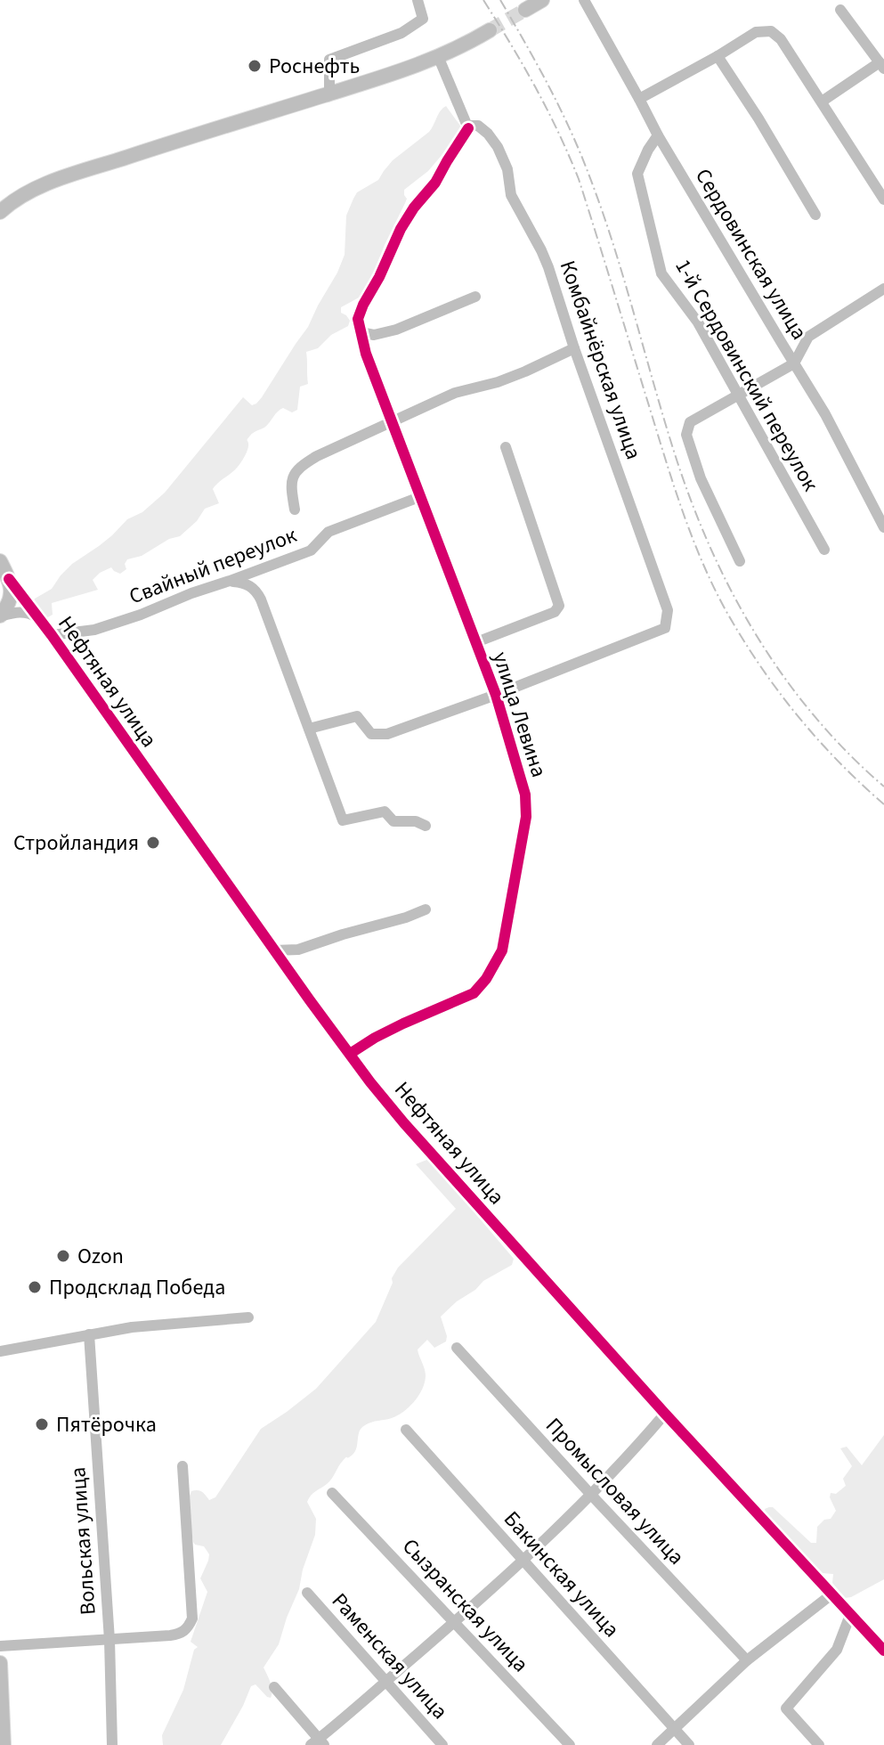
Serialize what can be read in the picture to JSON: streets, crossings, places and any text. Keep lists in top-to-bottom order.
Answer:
{
  "streets": {
    "street": [
      "Сердовинская улица",
      "Комбайнёрская улица",
      "1-й Сердовинский переулок",
      "Свайный переулок",
      "Нефтяная улица",
      "улица Левина",
      "Промысловая улица",
      "Вольская улица",
      "Бакинская улица",
      "Сызранская улица",
      "Раменская улица"
    ]
  },
  "crossings": [
    ["Сердовинская улица", "1-й Сердовинский переулок"],
    ["Комбайнёрская улица", "улица Левина"],
    ["Свайный переулок", "Нефтяная улица"],
    ["Свайный переулок", "улица Левина"],
    ["Нефтяная улица", "улица Левина"]
  ],
  "places": [
    "Роснефть",
    "Стройландия",
    "Ozon",
    "Продсклад Победа",
    "Пятёрочка"
  ]
}
